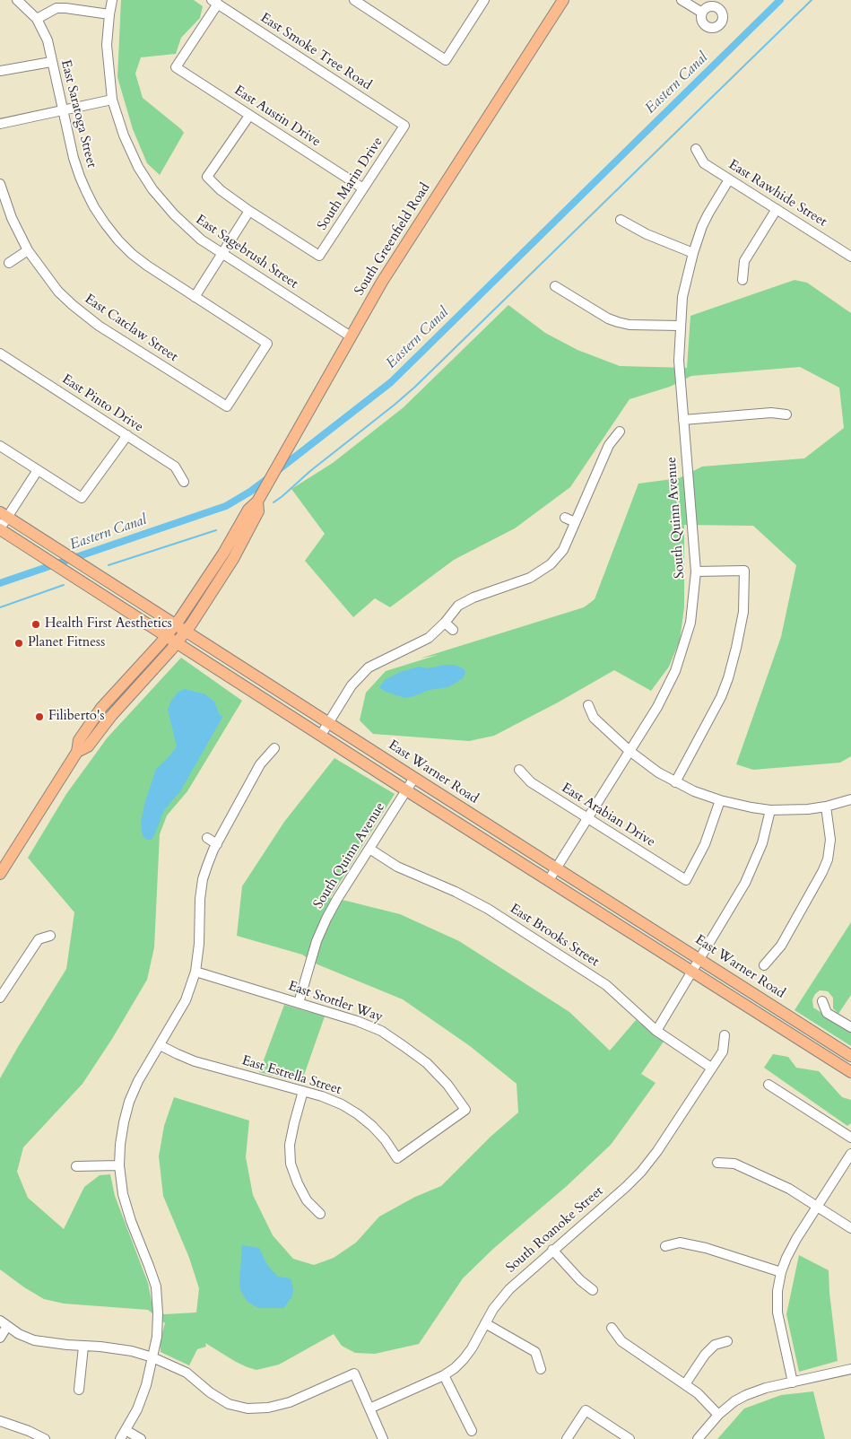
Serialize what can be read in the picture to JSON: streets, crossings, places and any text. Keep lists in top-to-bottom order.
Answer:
{
  "streets": {
    "main road": ["South Greenfield Road", "East Warner Road"],
    "street": [
      "East Smoke Tree Road",
      "East Saratoga Street",
      "East Austin Drive",
      "South Marin Drive",
      "East Rawhide Street",
      "East Sagebrush Street",
      "East Catclaw Street",
      "East Pinto Drive",
      "South Quinn Avenue",
      "East Arabian Drive",
      "East Brooks Street",
      "East Stottler Way",
      "East Estrella Street",
      "South Roanoke Street"
    ]
  },
  "crossings": [
    ["East Smoke Tree Road", "East Austin Drive"],
    ["East Smoke Tree Road", "South Marin Drive"],
    ["East Saratoga Street", "East Catclaw Street"],
    ["East Austin Drive", "South Marin Drive"],
    ["East Rawhide Street", "South Quinn Avenue"],
    ["South Greenfield Road", "East Sagebrush Street"],
    ["South Greenfield Road", "East Warner Road"],
    ["South Quinn Avenue", "East Warner Road"],
    ["South Quinn Avenue", "East Arabian Drive"],
    ["South Quinn Avenue", "East Brooks Street"],
    ["South Quinn Avenue", "East Stottler Way"],
    ["East Brooks Street", "South Roanoke Street"],
    ["East Stottler Way", "East Estrella Street"]
  ],
  "water": ["Eastern Canal"],
  "places": ["Health First Aesthetics", "Planet Fitness", "Filiberto's"]
}
